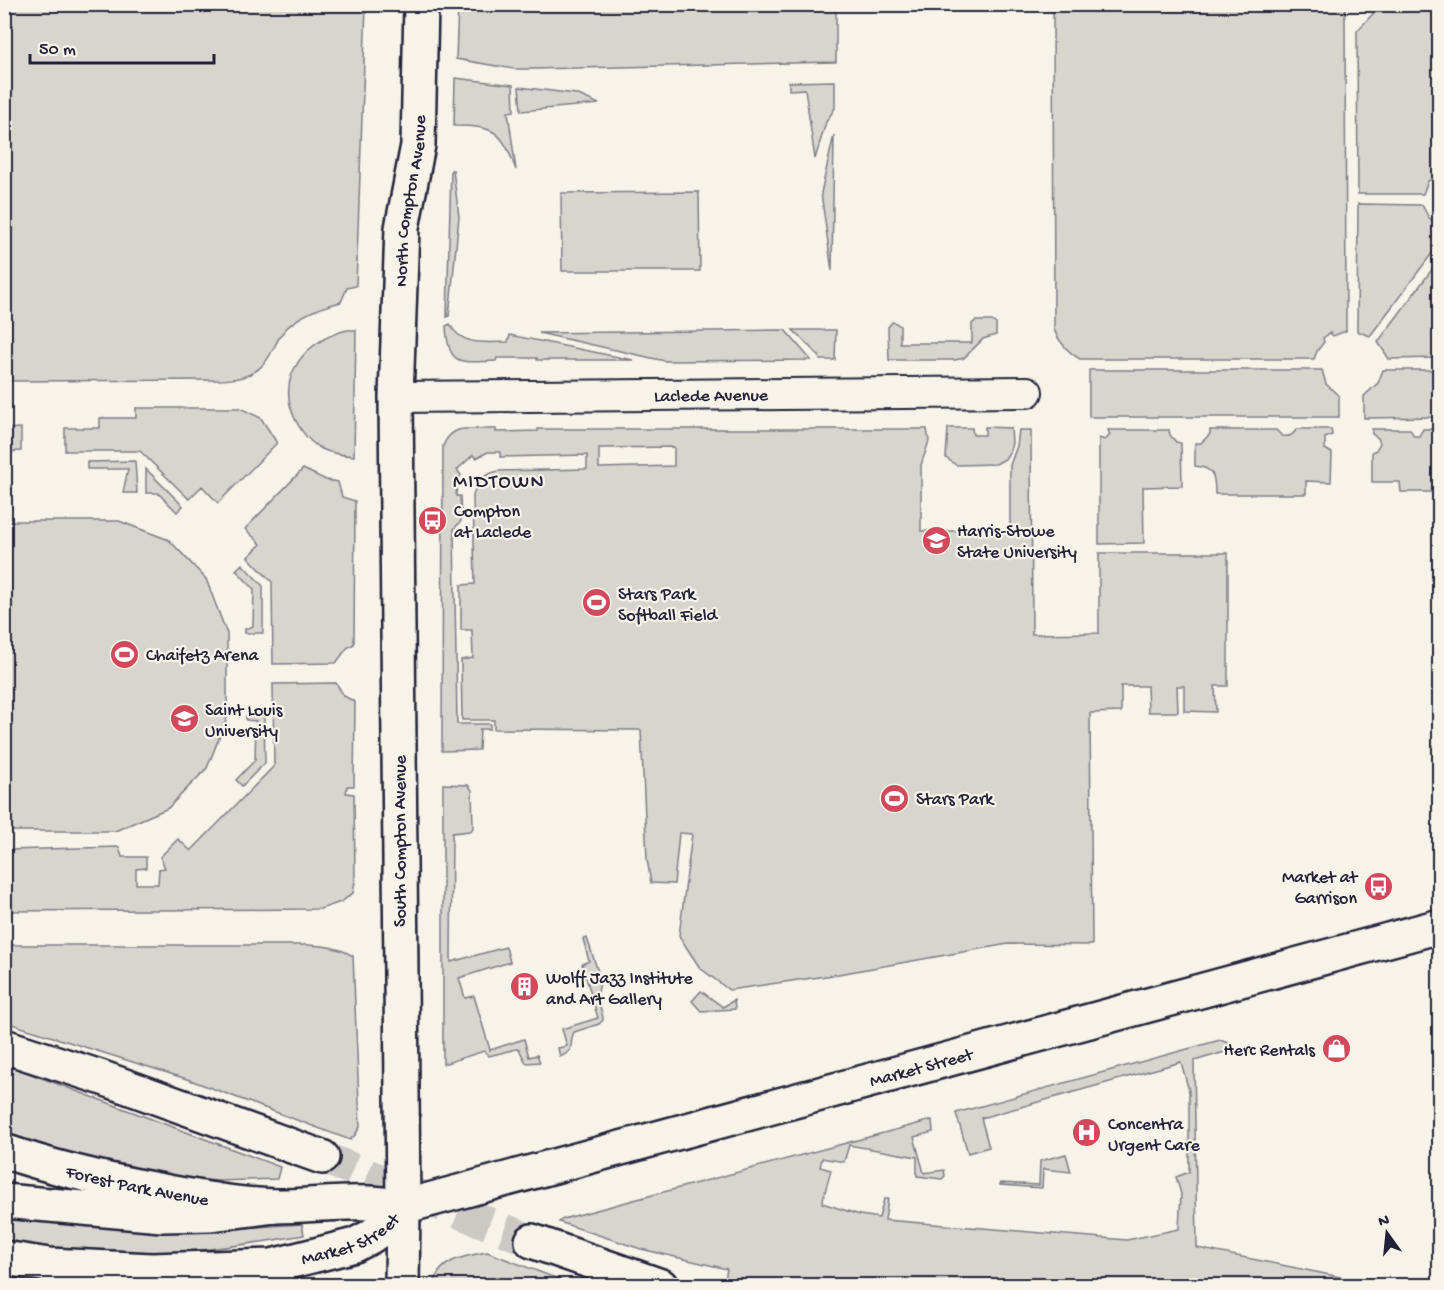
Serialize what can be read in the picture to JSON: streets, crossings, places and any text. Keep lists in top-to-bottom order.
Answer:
{
  "streets": {
    "main road": [
      "North Compton Avenue",
      "South Compton Avenue",
      "Market Street",
      "Forest Park Avenue"
    ],
    "street": ["Laclede Avenue"]
  },
  "crossings": [
    ["North Compton Avenue", "Laclede Avenue"],
    ["North Compton Avenue", "South Compton Avenue"],
    ["Laclede Avenue", "South Compton Avenue"],
    ["South Compton Avenue", "Market Street"],
    ["Market Street", "Forest Park Avenue"]
  ],
  "districts": ["MIDTOWN"],
  "places": {
    "bus stop": ["Compton at Laclede", "Market at Garrison"],
    "school or university": ["Harris-Stowe State University", "Saint Louis University"],
    "sports": ["Stars Park Softball Field", "Chaifetz Arena", "Stars Park"],
    "building": ["Wolff Jazz Institute and Art Gallery"],
    "shop": ["Herc Rentals"],
    "hospital": ["Concentra Urgent Care"]
  },
  "scale_bar": "50 m",
  "north": "top"
}
